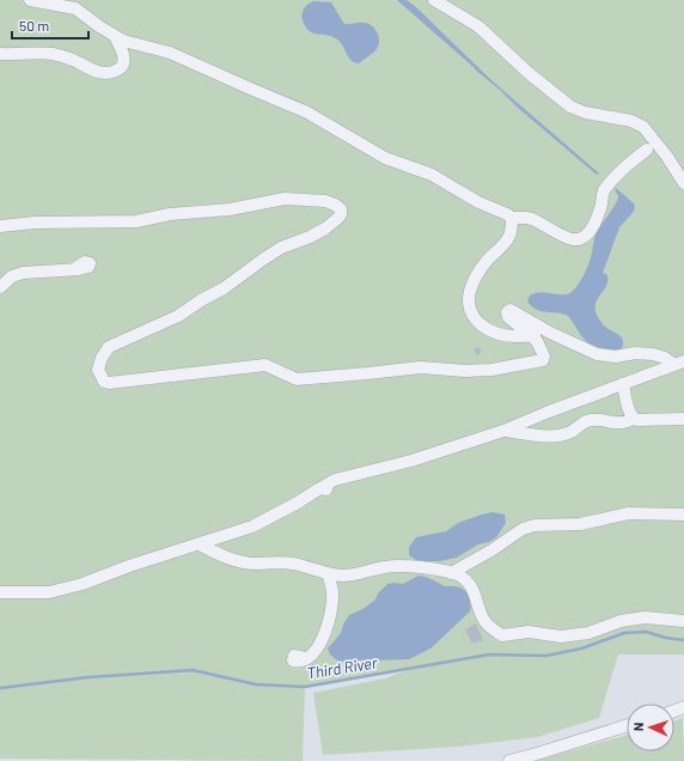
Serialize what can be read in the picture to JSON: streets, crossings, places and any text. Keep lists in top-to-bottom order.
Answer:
{
  "water": ["Third River"],
  "scale_bar": "50 m",
  "north": "left"
}
